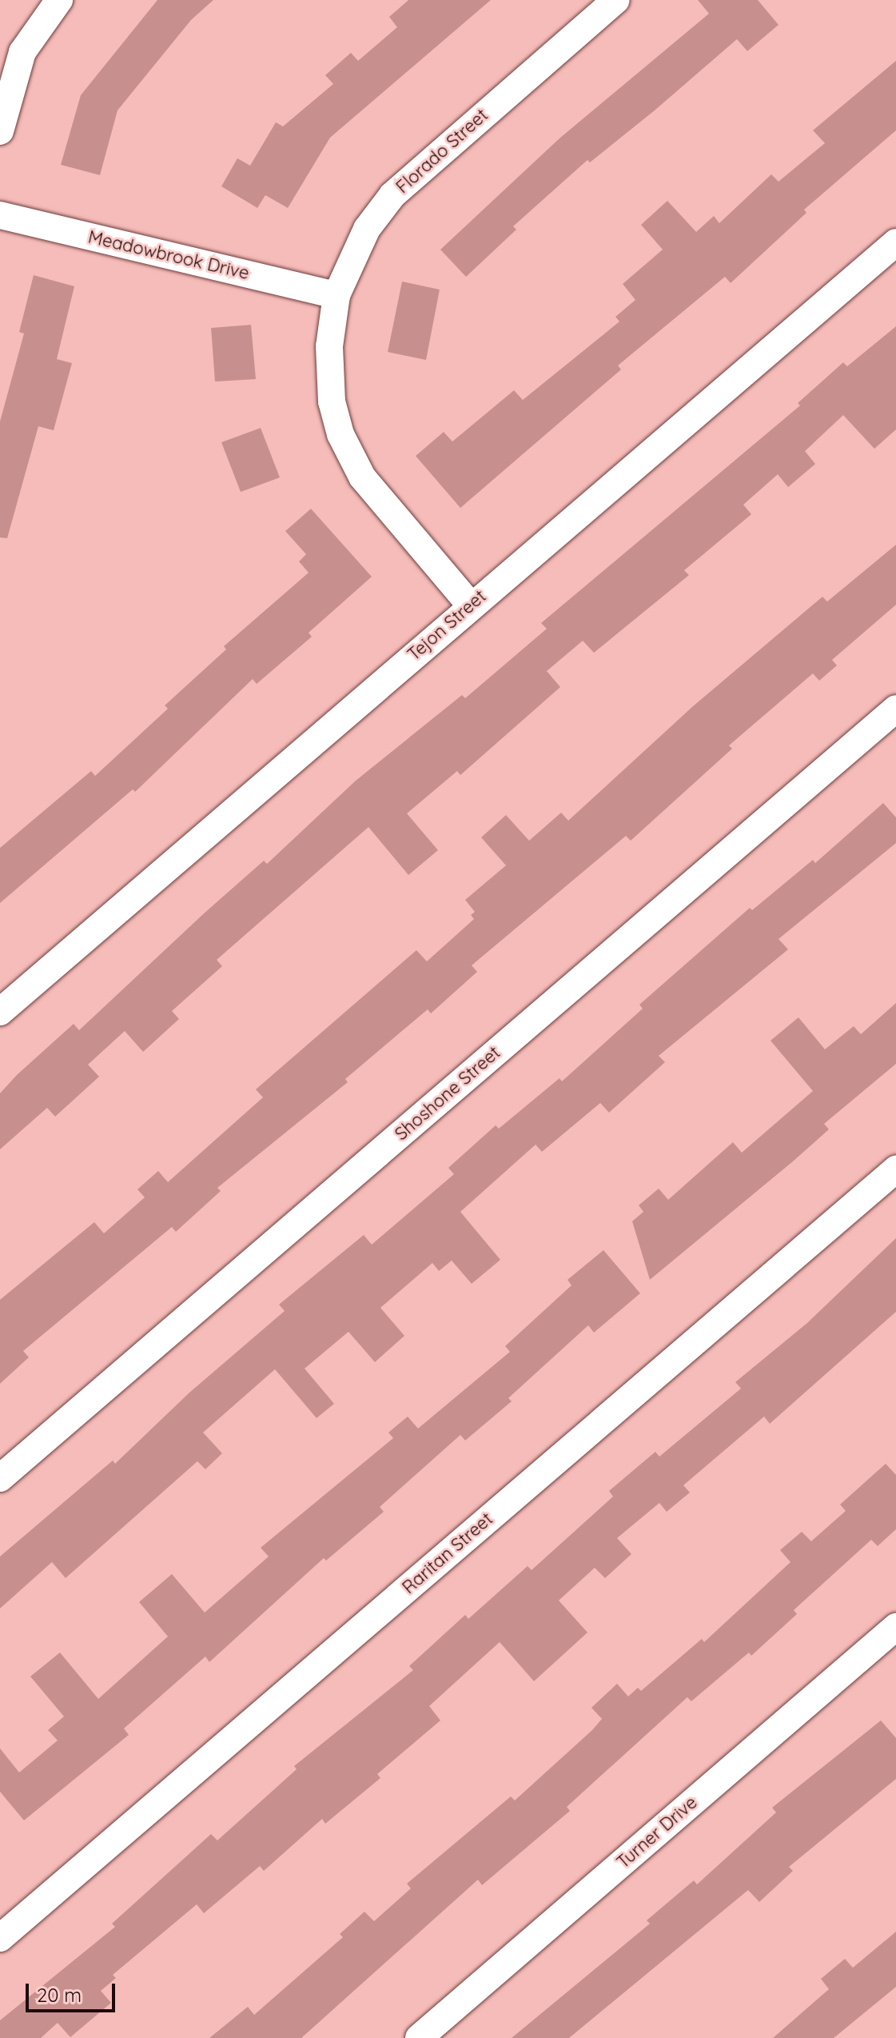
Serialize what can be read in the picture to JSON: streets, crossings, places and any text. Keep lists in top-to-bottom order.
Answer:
{
  "streets": {
    "street": [
      "Florado Street",
      "Meadowbrook Drive",
      "Tejon Street",
      "Shoshone Street",
      "Raritan Street",
      "Turner Drive"
    ]
  },
  "crossings": [
    ["Florado Street", "Meadowbrook Drive"],
    ["Florado Street", "Tejon Street"]
  ],
  "scale_bar": "20 m"
}
